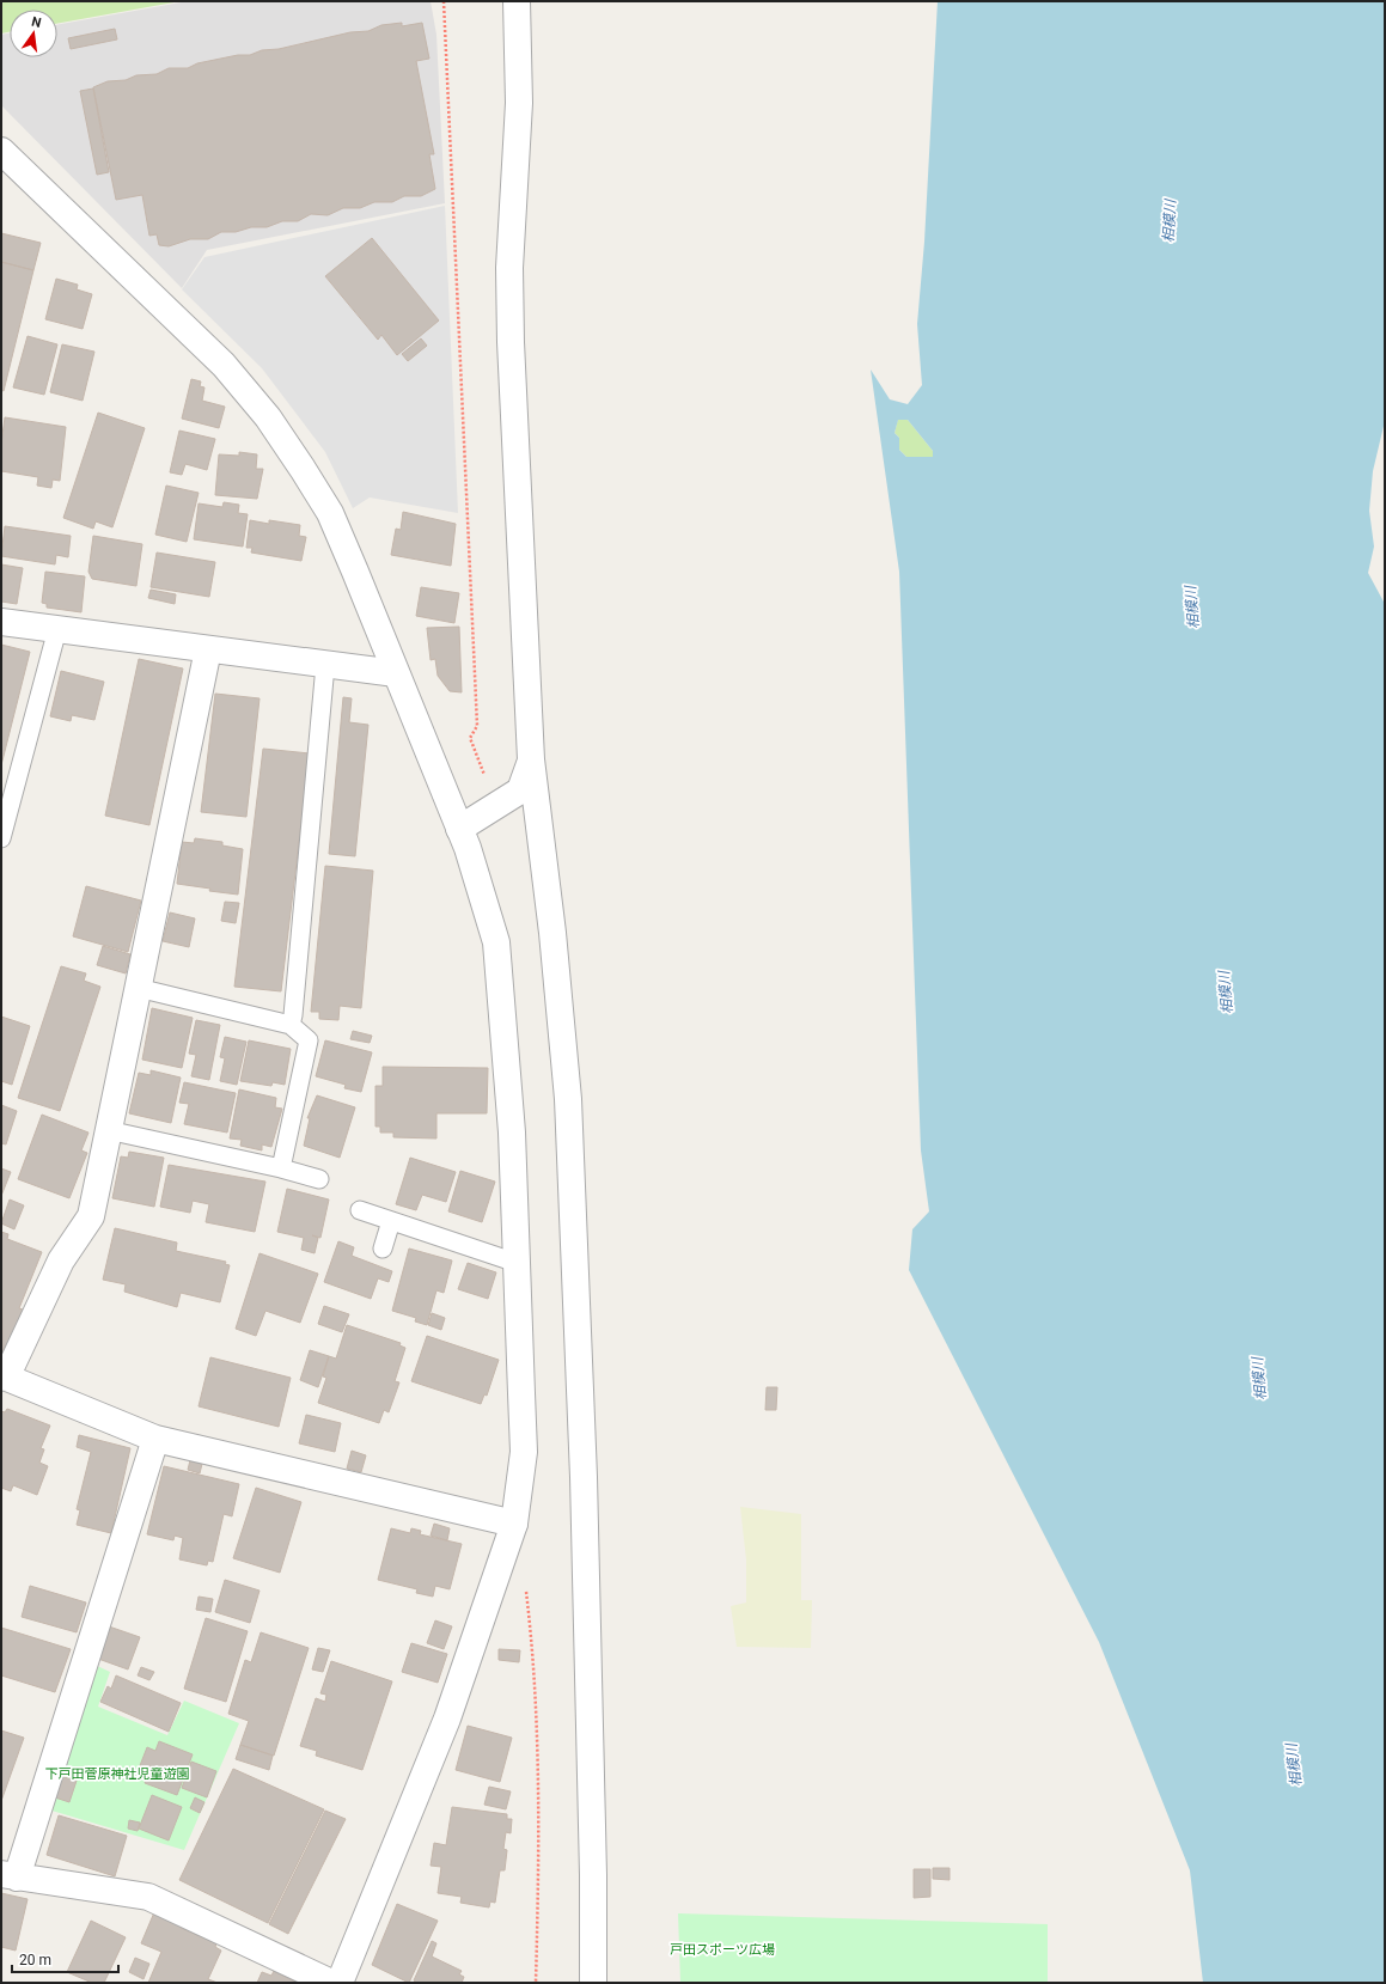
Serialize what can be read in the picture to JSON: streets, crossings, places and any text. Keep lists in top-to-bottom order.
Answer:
{
  "water": ["相模川"],
  "parks": ["下戸田菅原神社児童遊園", "戸田スポーツ広場"],
  "scale_bar": "20 m",
  "north": "top"
}
